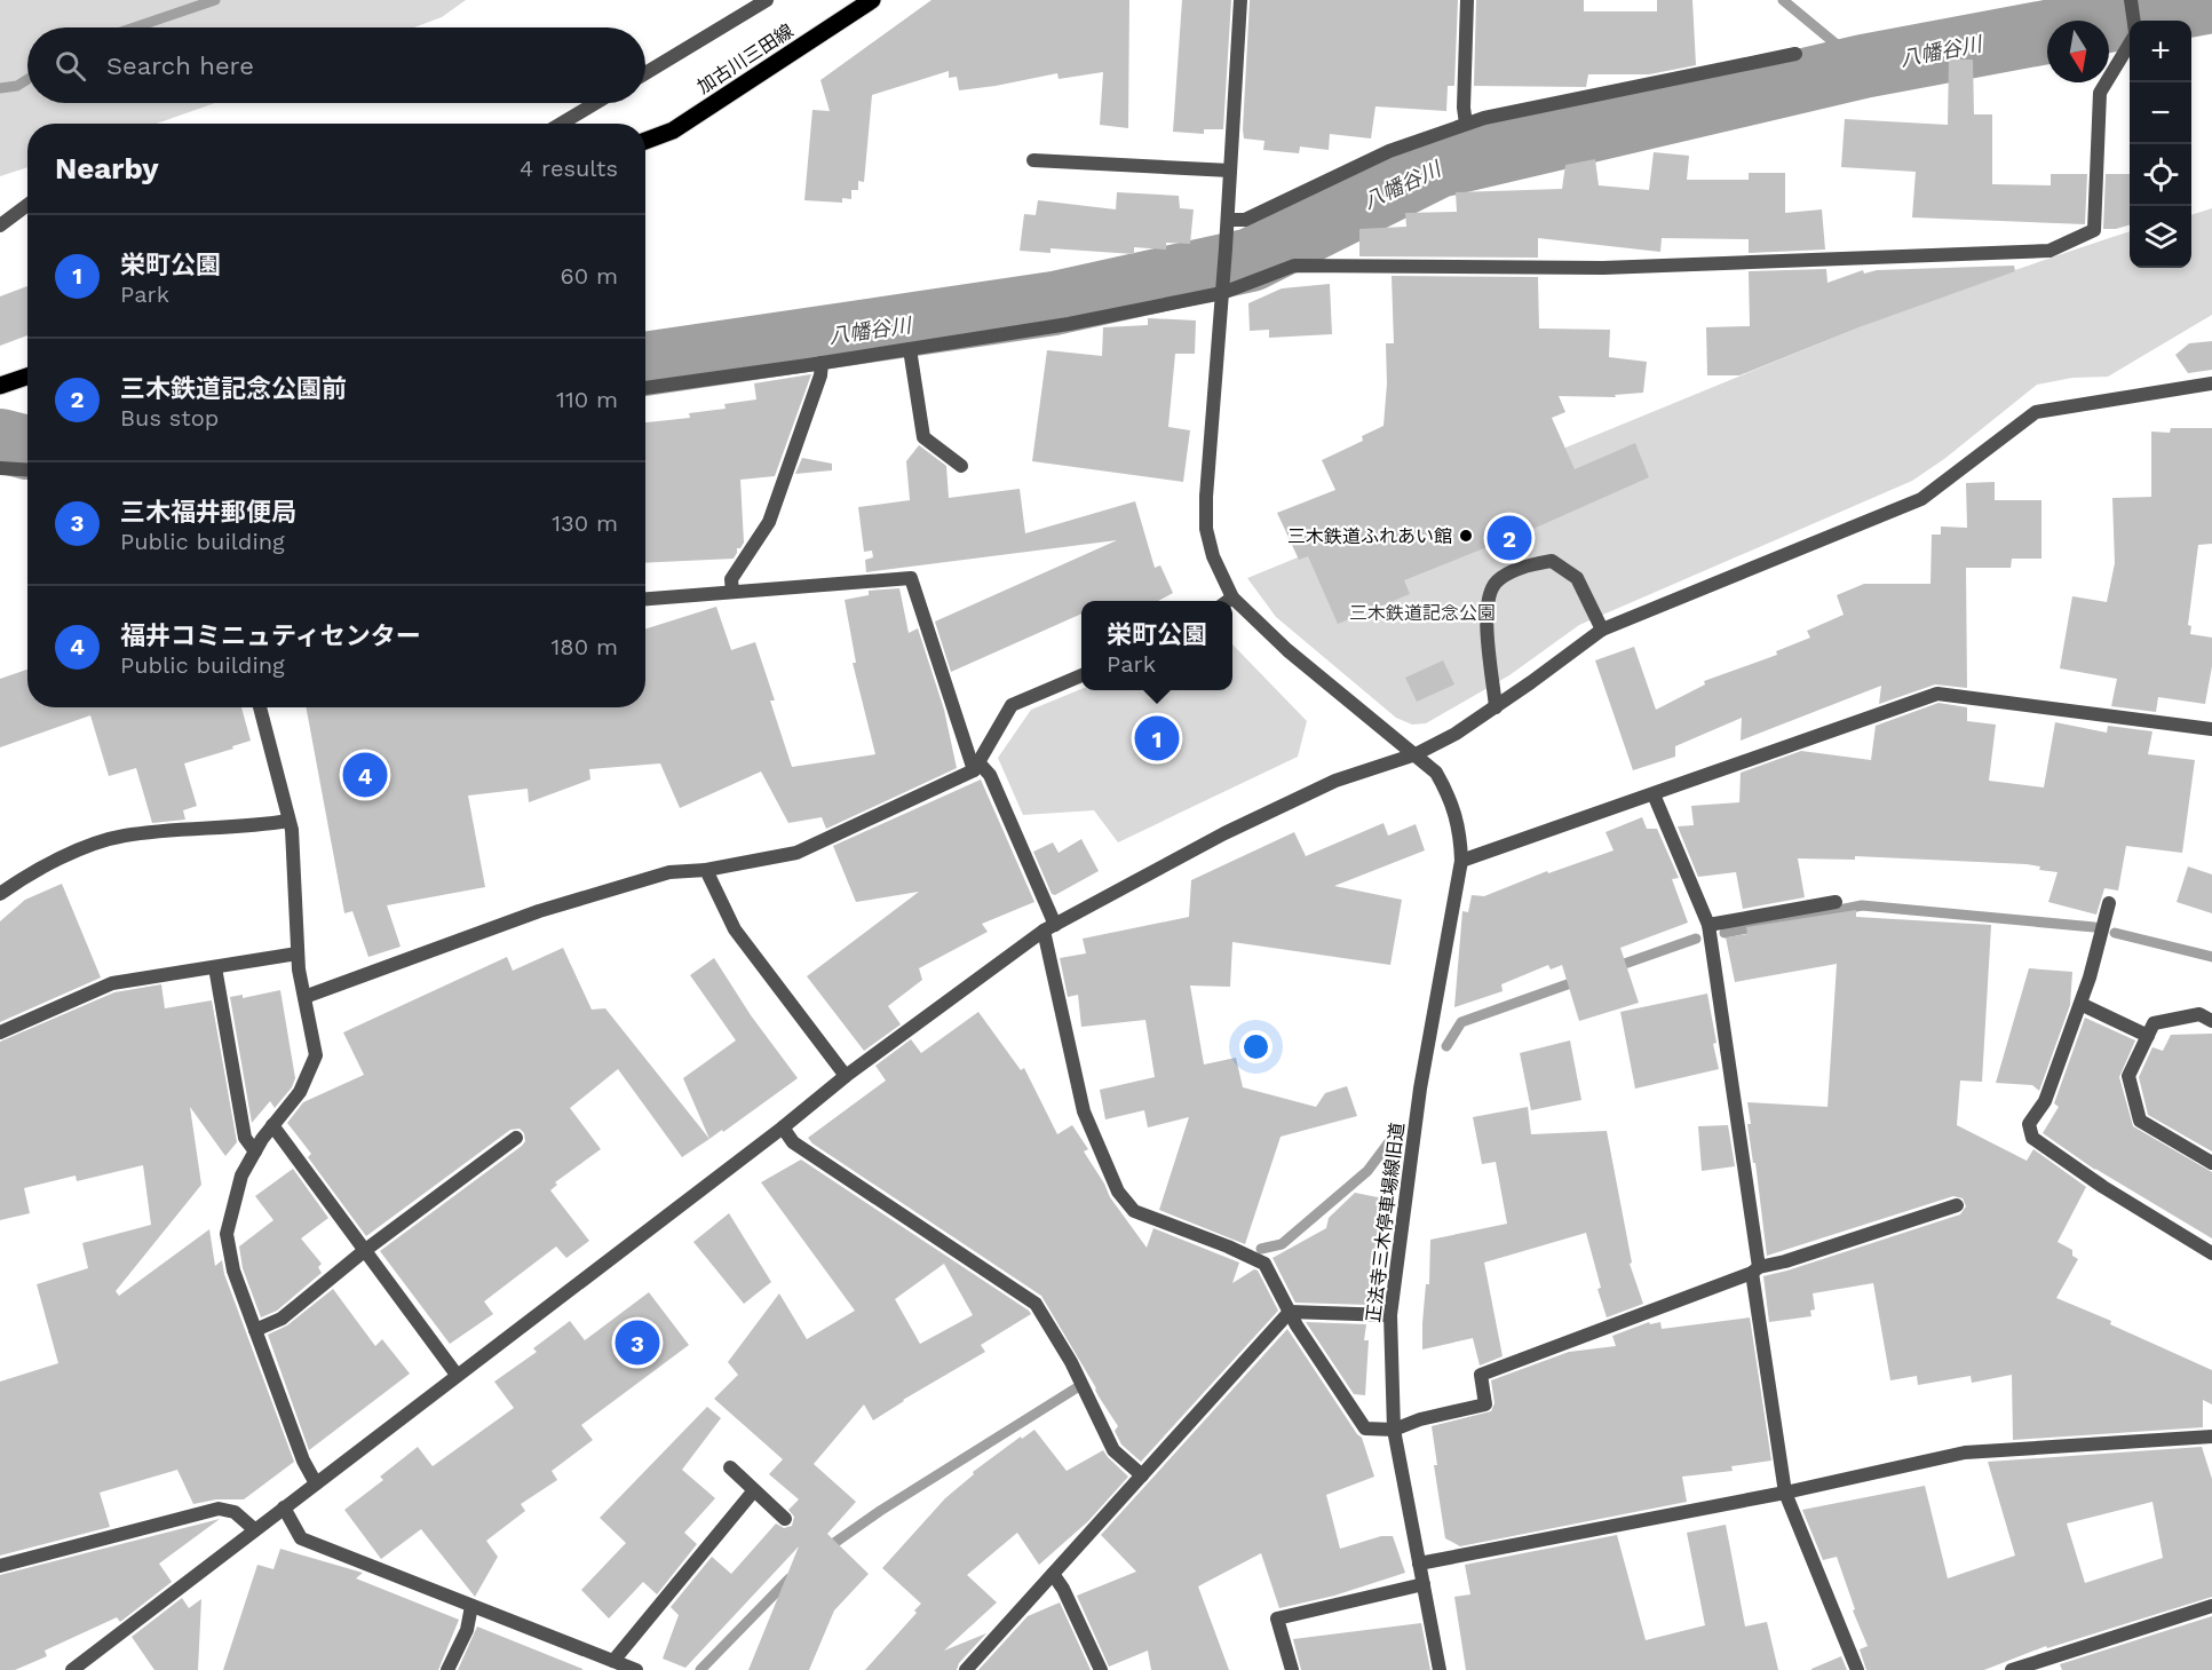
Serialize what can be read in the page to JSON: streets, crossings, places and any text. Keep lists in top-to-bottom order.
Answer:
{
  "streets": {
    "main road": ["加古川三田線"],
    "street": ["正法寺三木停車場線旧道"]
  },
  "water": ["八幡谷川"],
  "parks": ["三木鉄道記念公園"],
  "places": ["三木鉄道ふれあい館"],
  "north": "bottom",
  "page": {
    "map_buttons": ["+", "−"],
    "search": "Search here",
    "heading": ["Nearby", "4 results"],
    "list": [
      {
        "mark": "1",
        "name": "栄町公園",
        "note": "Park",
        "value": "60 m"
      },
      {
        "mark": "2",
        "name": "三木鉄道記念公園前",
        "note": "Bus stop",
        "value": "110 m"
      },
      {
        "mark": "3",
        "name": "三木福井郵便局",
        "note": "Public building",
        "value": "130 m"
      },
      {
        "mark": "4",
        "name": "福井コミニュティセンター",
        "note": "Public building",
        "value": "180 m"
      }
    ],
    "pins": [
      "2",
      "1",
      "4",
      "3"
    ],
    "popup": ["栄町公園", "Park"]
  }
}
